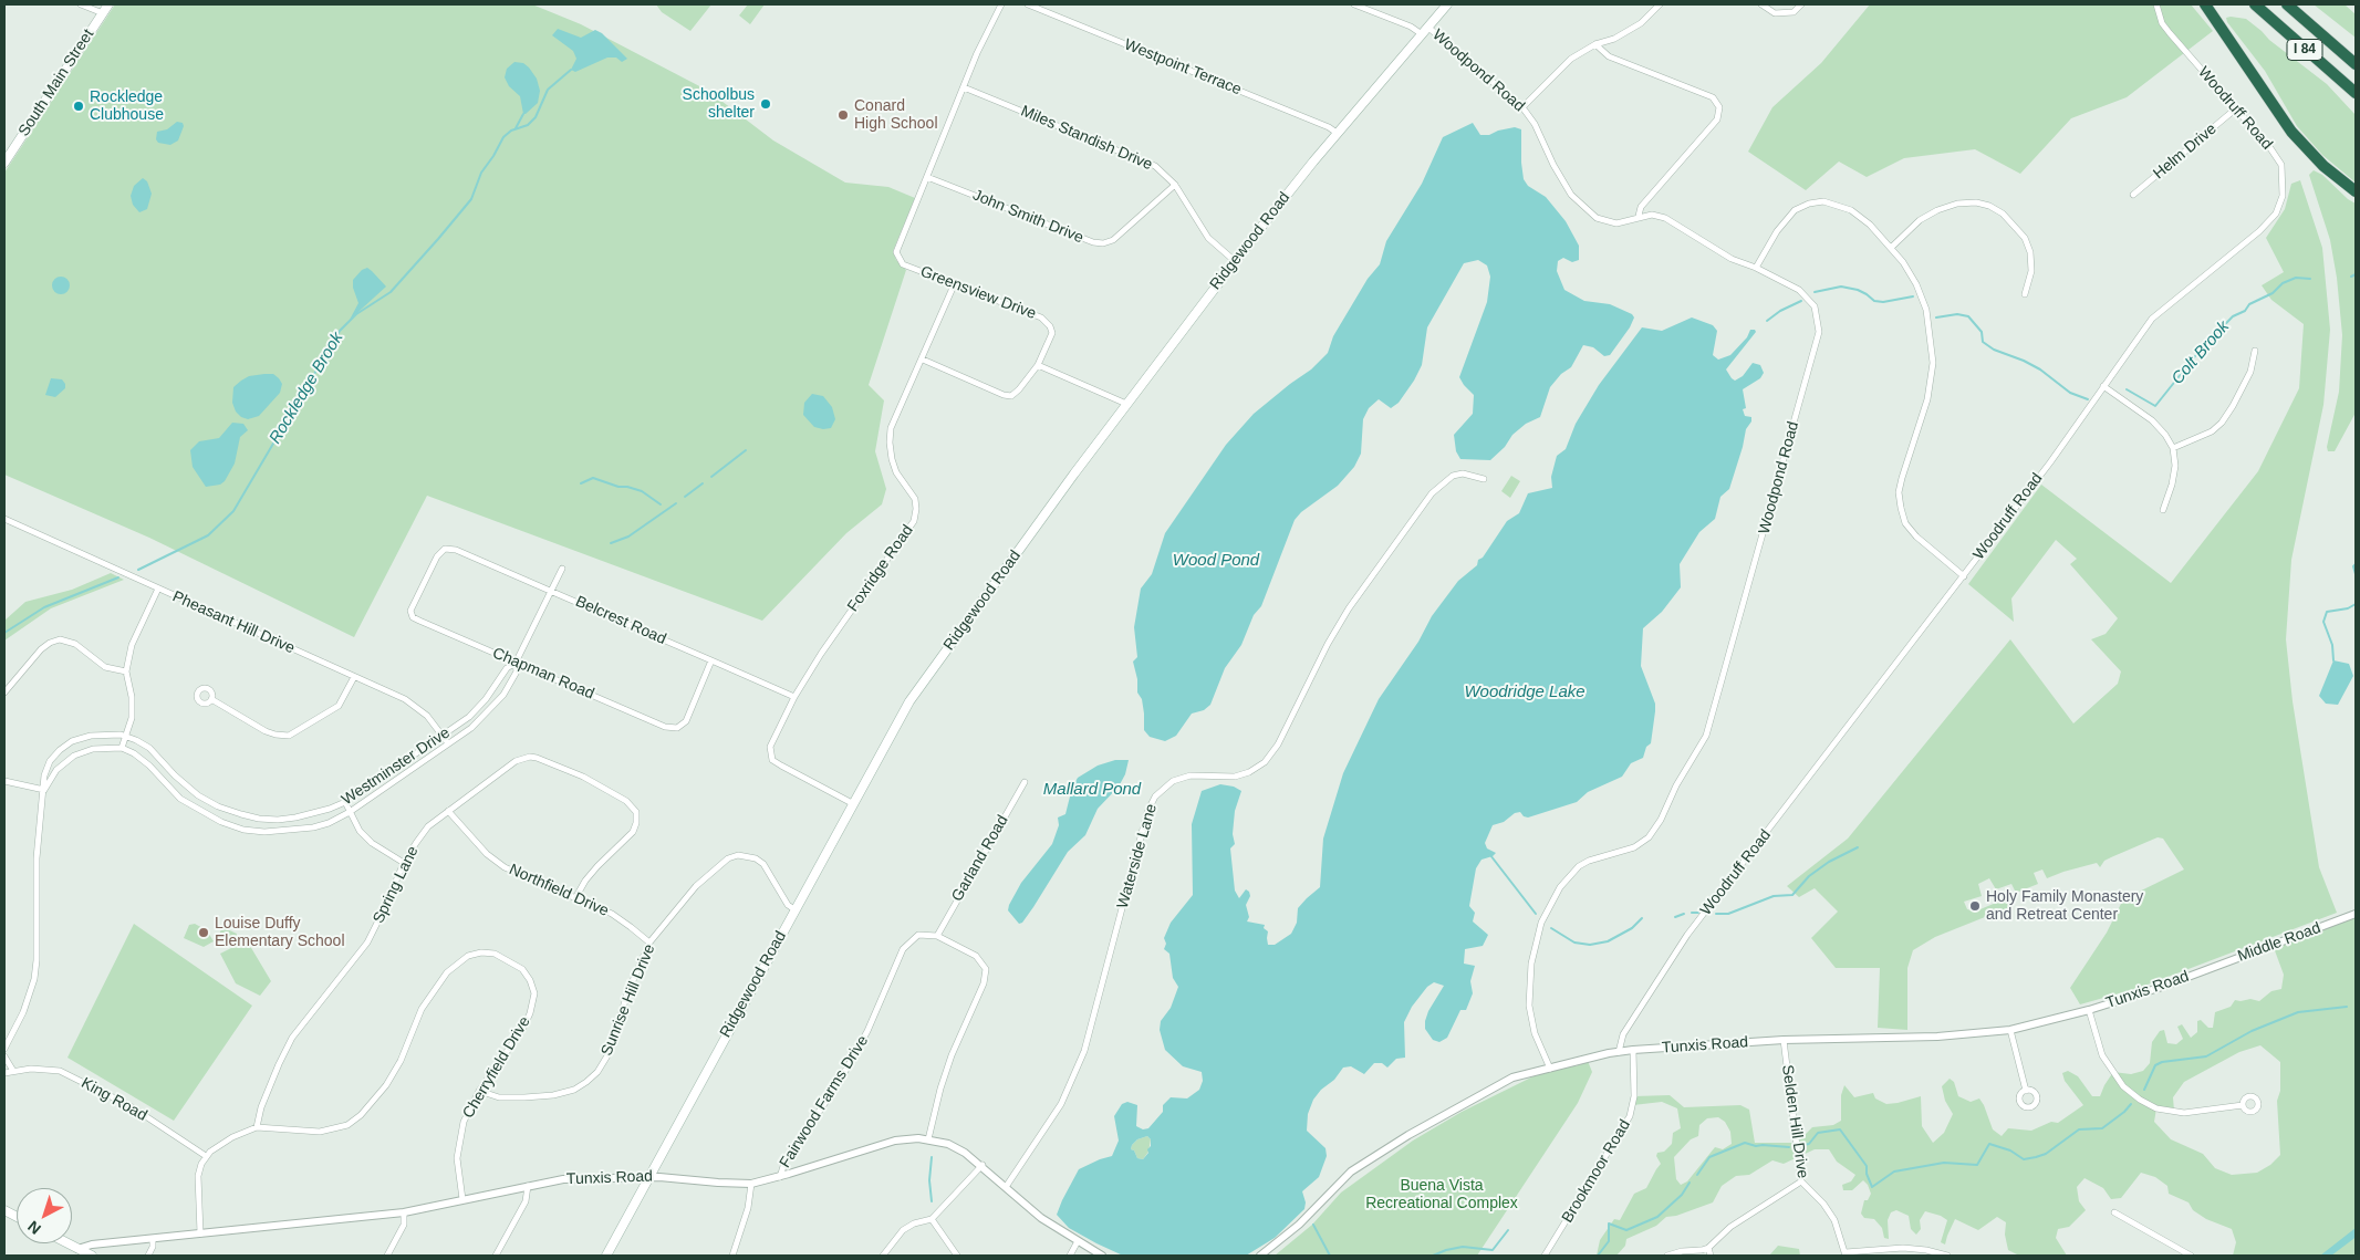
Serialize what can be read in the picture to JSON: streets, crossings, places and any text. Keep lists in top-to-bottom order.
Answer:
{
  "streets": {
    "highway": ["I 84"],
    "main road": ["South Main Street", "Ridgewood Road"],
    "street": [
      "Westpoint Terrace",
      "Woodpond Road",
      "Woodruff Road",
      "Miles Standish Drive",
      "Helm Drive",
      "John Smith Drive",
      "Greensview Drive",
      "Foxridge Road",
      "Belcrest Road",
      "Pheasant Hill Drive",
      "Chapman Road",
      "Westminster Drive",
      "Waterside Lane",
      "Garland Road",
      "Spring Lane",
      "Northfield Drive",
      "Middle Road",
      "Tunxis Road",
      "Sunrise Hill Drive",
      "Cherryfield Drive",
      "King Road",
      "Fairwood Farms Drive",
      "Selden Hill Drive",
      "Brookmoor Road"
    ]
  },
  "crossings": [
    ["Westpoint Terrace", "Ridgewood Road"],
    ["Woodpond Road", "Ridgewood Road"],
    ["Woodpond Road", "Tunxis Road"],
    ["Woodruff Road", "Helm Drive"],
    ["Woodruff Road", "Tunxis Road"],
    ["Miles Standish Drive", "John Smith Drive"],
    ["Miles Standish Drive", "Ridgewood Road"],
    ["John Smith Drive", "Greensview Drive"],
    ["Ridgewood Road", "Foxridge Road"],
    ["Ridgewood Road", "Tunxis Road"],
    ["Ridgewood Road", "Sunrise Hill Drive"],
    ["Greensview Drive", "Foxridge Road"],
    ["Foxridge Road", "Belcrest Road"],
    ["Belcrest Road", "Chapman Road"],
    ["Belcrest Road", "Westminster Drive"],
    ["Pheasant Hill Drive", "Westminster Drive"],
    ["Chapman Road", "Westminster Drive"],
    ["Waterside Lane", "Tunxis Road"],
    ["Garland Road", "Fairwood Farms Drive"],
    ["Spring Lane", "Northfield Drive"],
    ["Spring Lane", "Cherryfield Drive"],
    ["Northfield Drive", "Sunrise Hill Drive"],
    ["Middle Road", "Tunxis Road"],
    ["Tunxis Road", "Cherryfield Drive"],
    ["Tunxis Road", "Fairwood Farms Drive"],
    ["Tunxis Road", "Selden Hill Drive"],
    ["Tunxis Road", "Brookmoor Road"],
    ["Sunrise Hill Drive", "Cherryfield Drive"]
  ],
  "water": [
    "Colt Brook",
    "Rockledge Brook",
    "Wood Pond",
    "Woodridge Lake",
    "Mallard Pond"
  ],
  "parks": ["Buena Vista Recreational Complex"],
  "places": [
    "Schoolbus shelter",
    "Rockledge Clubhouse",
    "Conard High School",
    "Holy Family Monastery and Retreat Center",
    "Louise Duffy Elementary School"
  ],
  "north": "bottom left"
}
